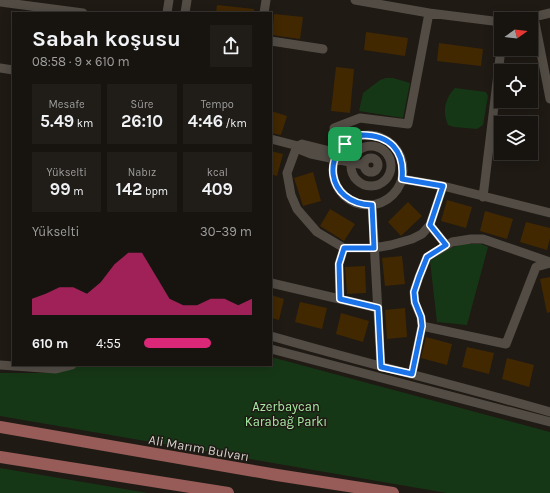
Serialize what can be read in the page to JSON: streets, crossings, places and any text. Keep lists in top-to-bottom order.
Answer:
{
  "streets": {
    "main road": ["Ali Marım Bulvarı"]
  },
  "parks": ["Azerbaycan Karabağ Parkı"],
  "north": "right",
  "page": {
    "heading": ["Sabah koşusu", "08:58 · 9 × 610 m"],
    "stats": [
      ["Mesafe", "5.49 km"],
      ["Süre", "26:10"],
      ["Tempo", "4:46 /km"],
      ["Yükselti", "99 m"],
      ["Nabız", "142 bpm"],
      ["kcal", "409"]
    ],
    "chart": ["Yükselti", "30–39 m"],
    "list": [
      {
        "name": "610 m",
        "note": "4:55"
      }
    ]
  }
}
